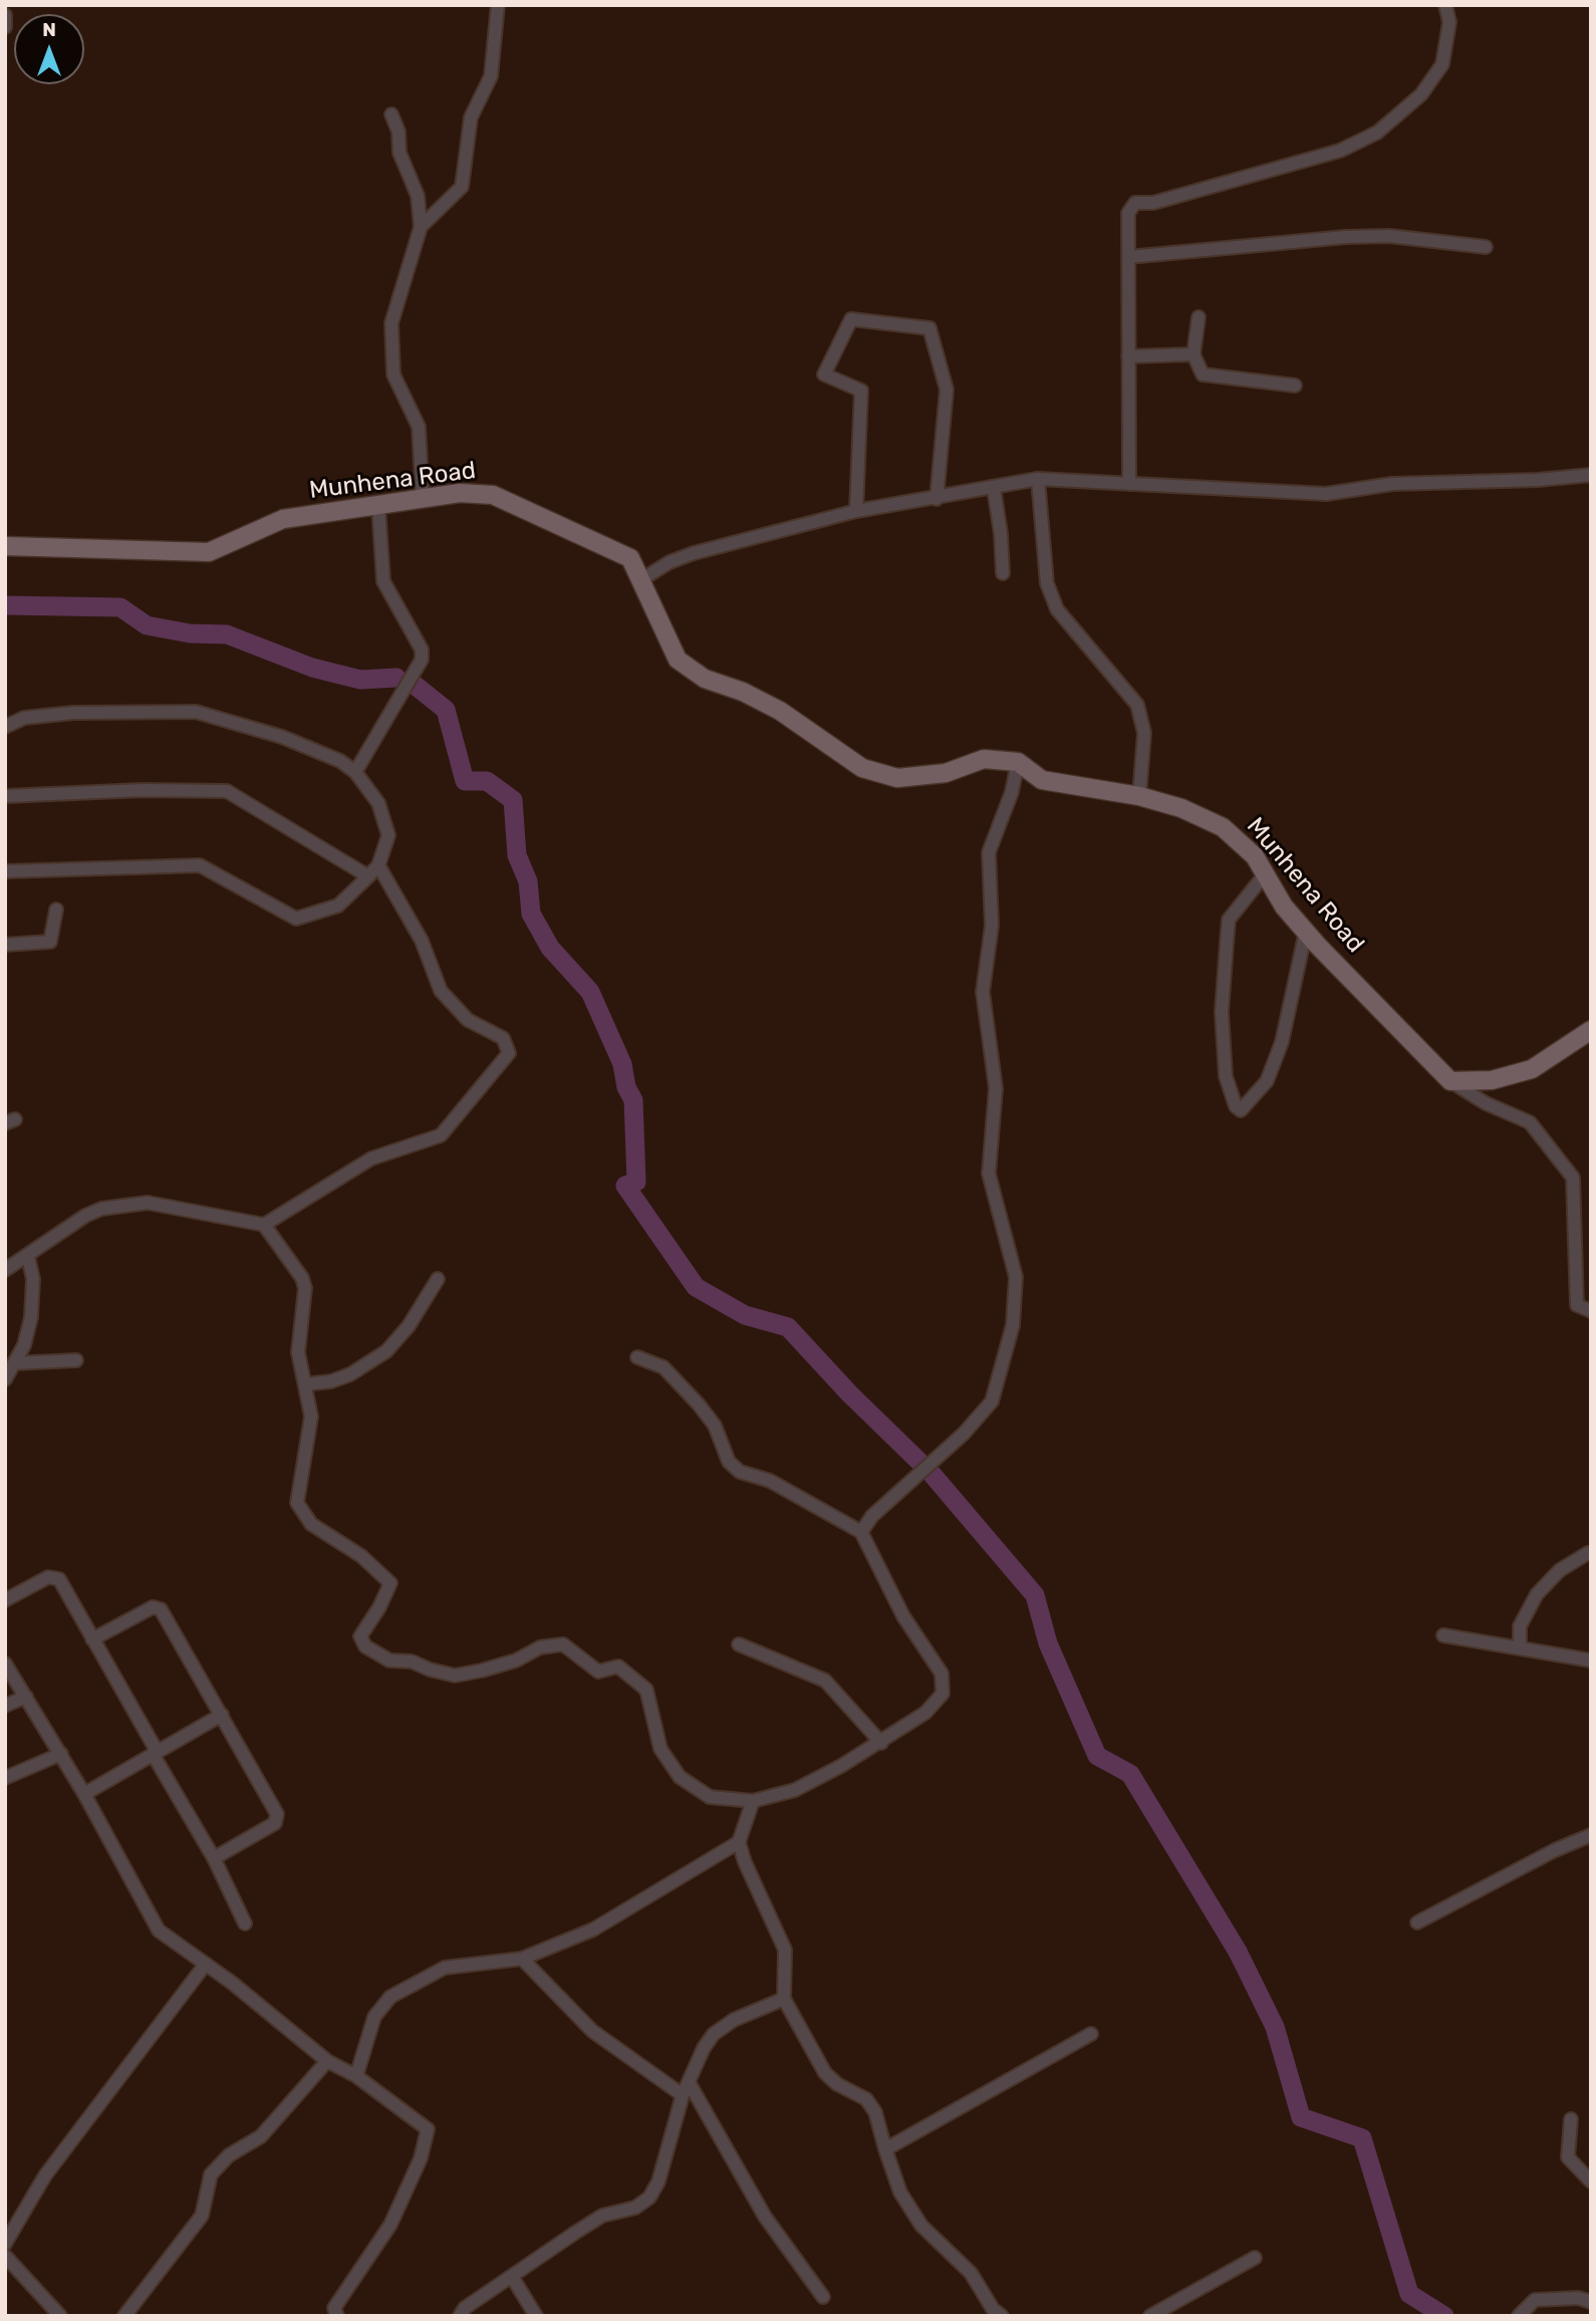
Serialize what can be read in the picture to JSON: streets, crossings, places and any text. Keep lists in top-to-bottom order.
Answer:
{
  "streets": {
    "street": ["Munhena Road"]
  },
  "north": "top"
}
